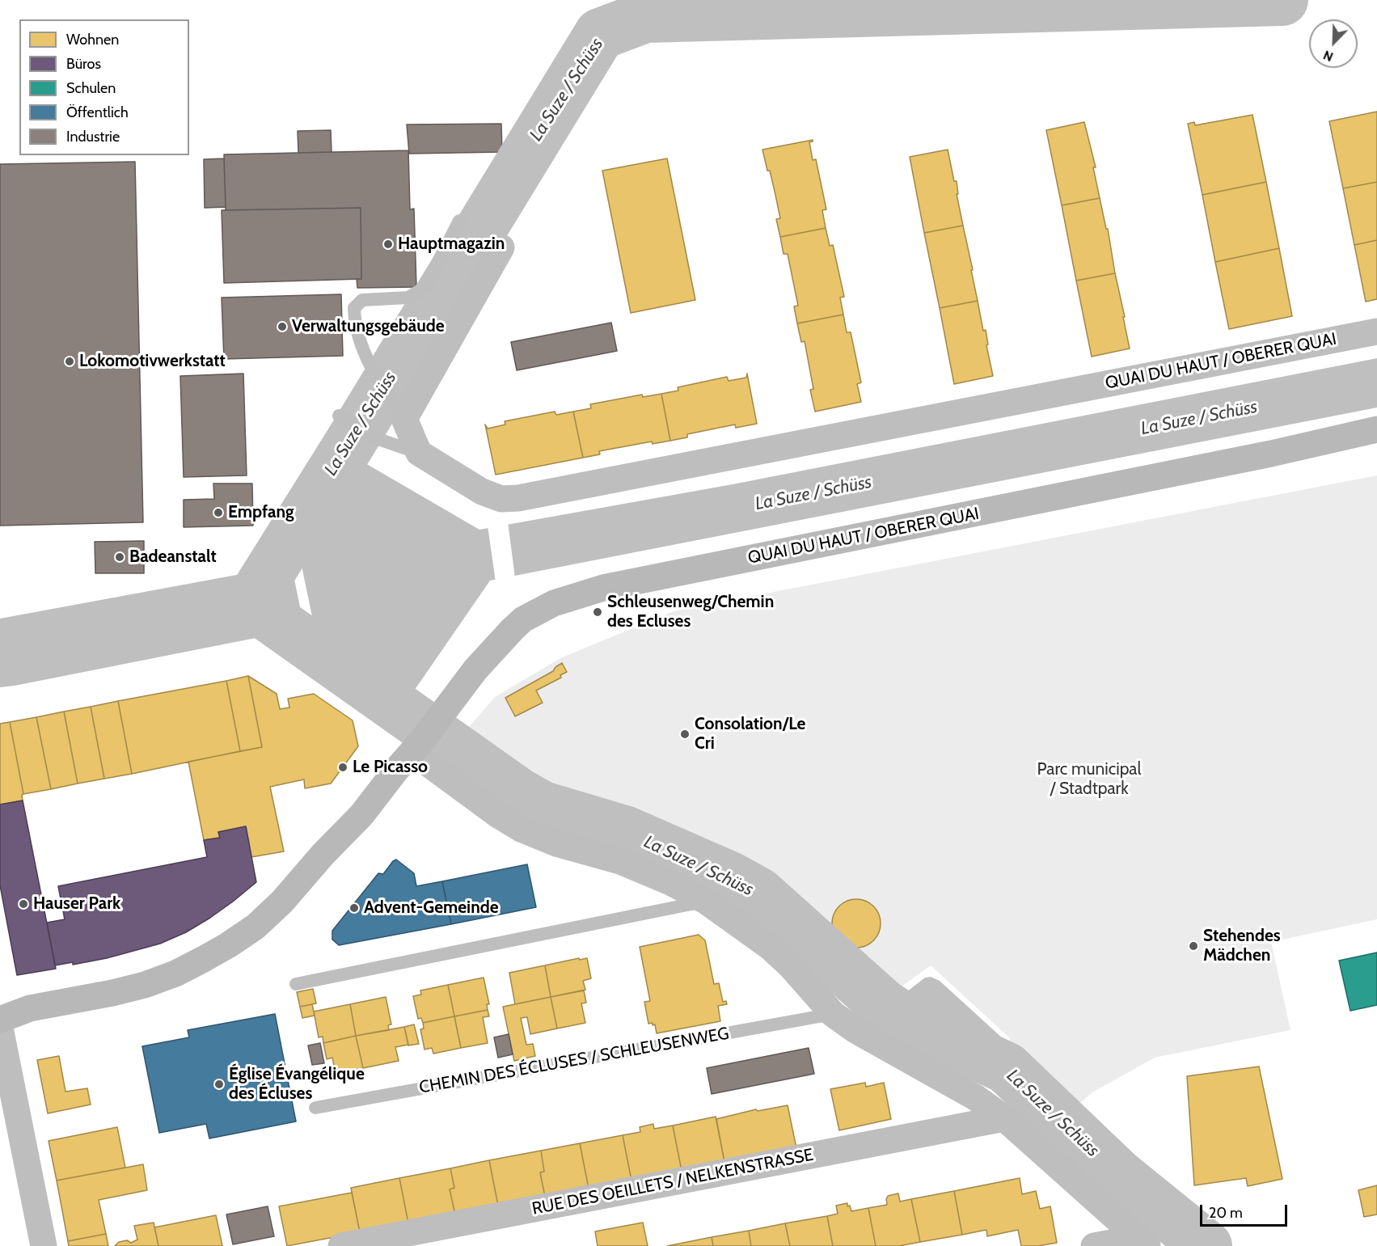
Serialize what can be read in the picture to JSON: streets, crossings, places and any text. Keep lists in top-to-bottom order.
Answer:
{
  "streets": {
    "street": ["QUAI DU HAUT / OBERER QUAI", "RUE DES OEILLETS / NELKENSTRASSE"],
    "lane": ["CHEMIN DES ÉCLUSES / SCHLEUSENWEG"]
  },
  "water": ["La Suze / Schüss"],
  "parks": ["Parc municipal / Stadtpark"],
  "places": [
    "Hauptmagazin",
    "Verwaltungsgebäude",
    "Lokomotivwerkstatt",
    "Empfang",
    "Badeanstalt",
    "Schleusenweg/Chemin des Ecluses",
    "Consolation/Le Cri",
    "Le Picasso",
    "Hauser Park",
    "Advent-Gemeinde",
    "Stehendes Mädchen",
    "Église Évangélique des Écluses"
  ],
  "legend": [
    "Wohnen",
    "Büros",
    "Schulen",
    "Öffentlich",
    "Industrie"
  ],
  "scale_bar": "20 m",
  "north": "bottom left"
}
